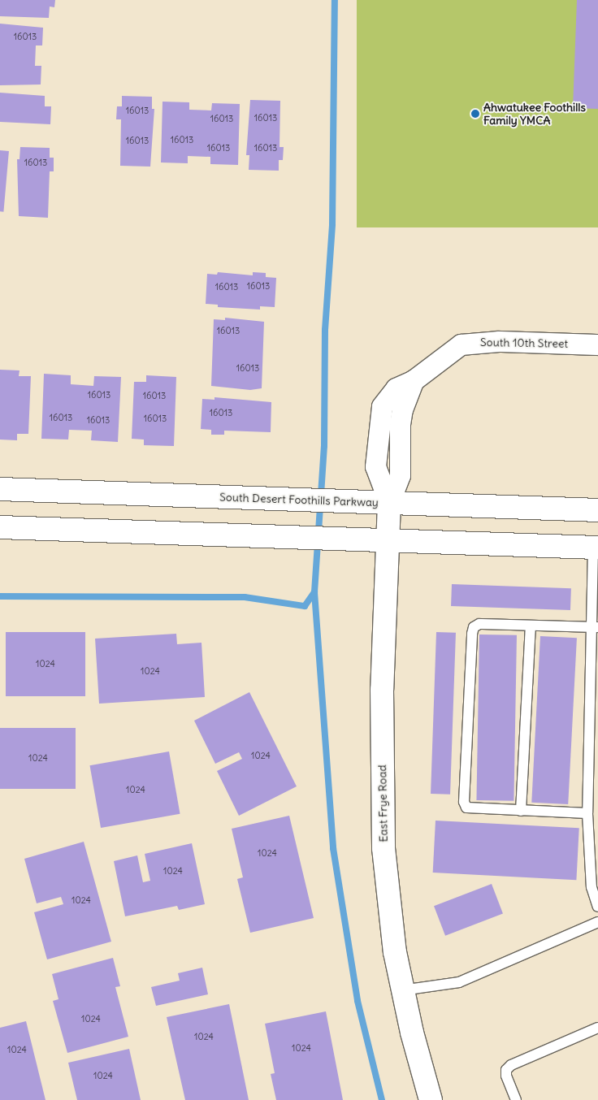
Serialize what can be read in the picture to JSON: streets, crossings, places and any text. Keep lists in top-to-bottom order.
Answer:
{
  "streets": {
    "street": ["South 10th Street", "South Desert Foothills Parkway", "East Frye Road"]
  },
  "crossings": [
    ["South 10th Street", "East Frye Road"],
    ["South Desert Foothills Parkway", "East Frye Road"]
  ],
  "places": ["Ahwatukee Foothills Family YMCA"],
  "house_numbers": [
    "16013",
    "16013",
    "16013",
    "16013",
    "16013",
    "16013",
    "16013",
    "16013",
    "16013",
    "16013",
    "16013",
    "16013",
    "16013",
    "16013",
    "16013",
    "16013",
    "16013",
    "16013",
    "16013",
    "1024",
    "1024",
    "1024",
    "1024",
    "1024",
    "1024",
    "1024",
    "1024",
    "1024",
    "1024",
    "1024",
    "1024",
    "1024"
  ]
}
